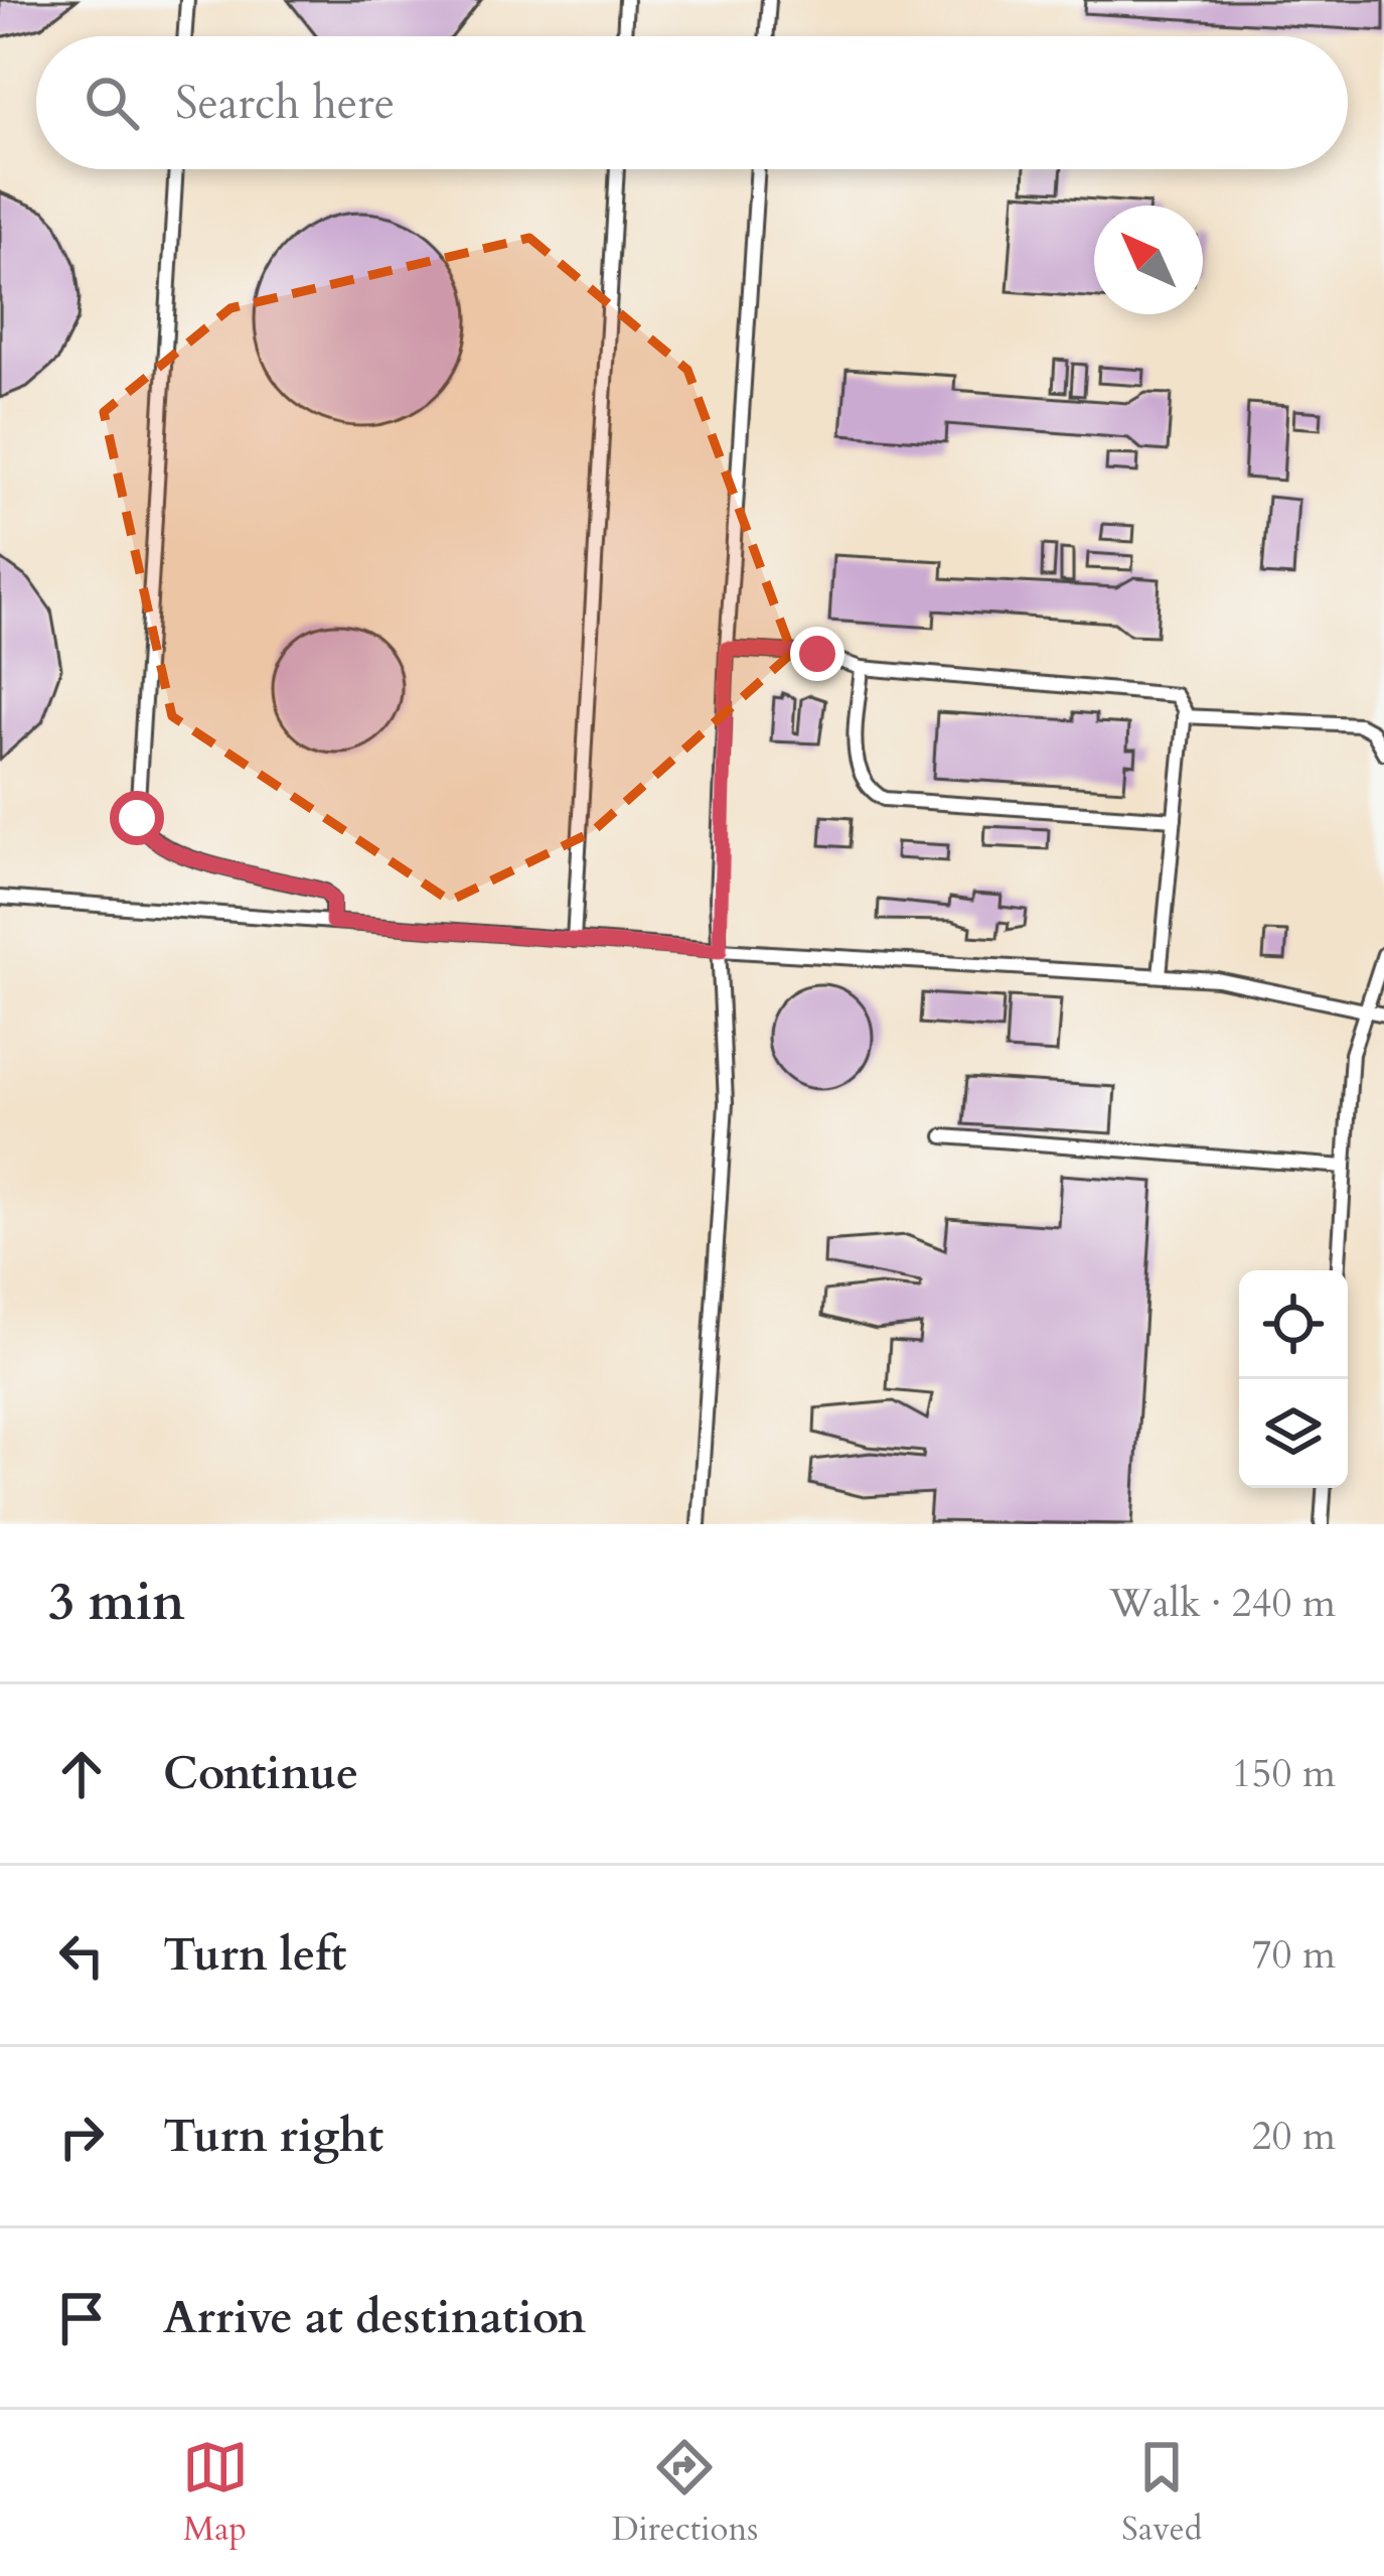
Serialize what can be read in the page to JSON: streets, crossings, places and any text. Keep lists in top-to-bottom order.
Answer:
{
  "north": "top left",
  "page": {
    "search": "Search here",
    "heading": ["3 min", "Walk · 240 m"],
    "list": [
      ["Continue", "150 m"],
      ["Turn left", "70 m"],
      ["Turn right", "20 m"],
      "Arrive at destination"
    ],
    "nav": ["Map", "Directions", "Saved"]
  }
}
